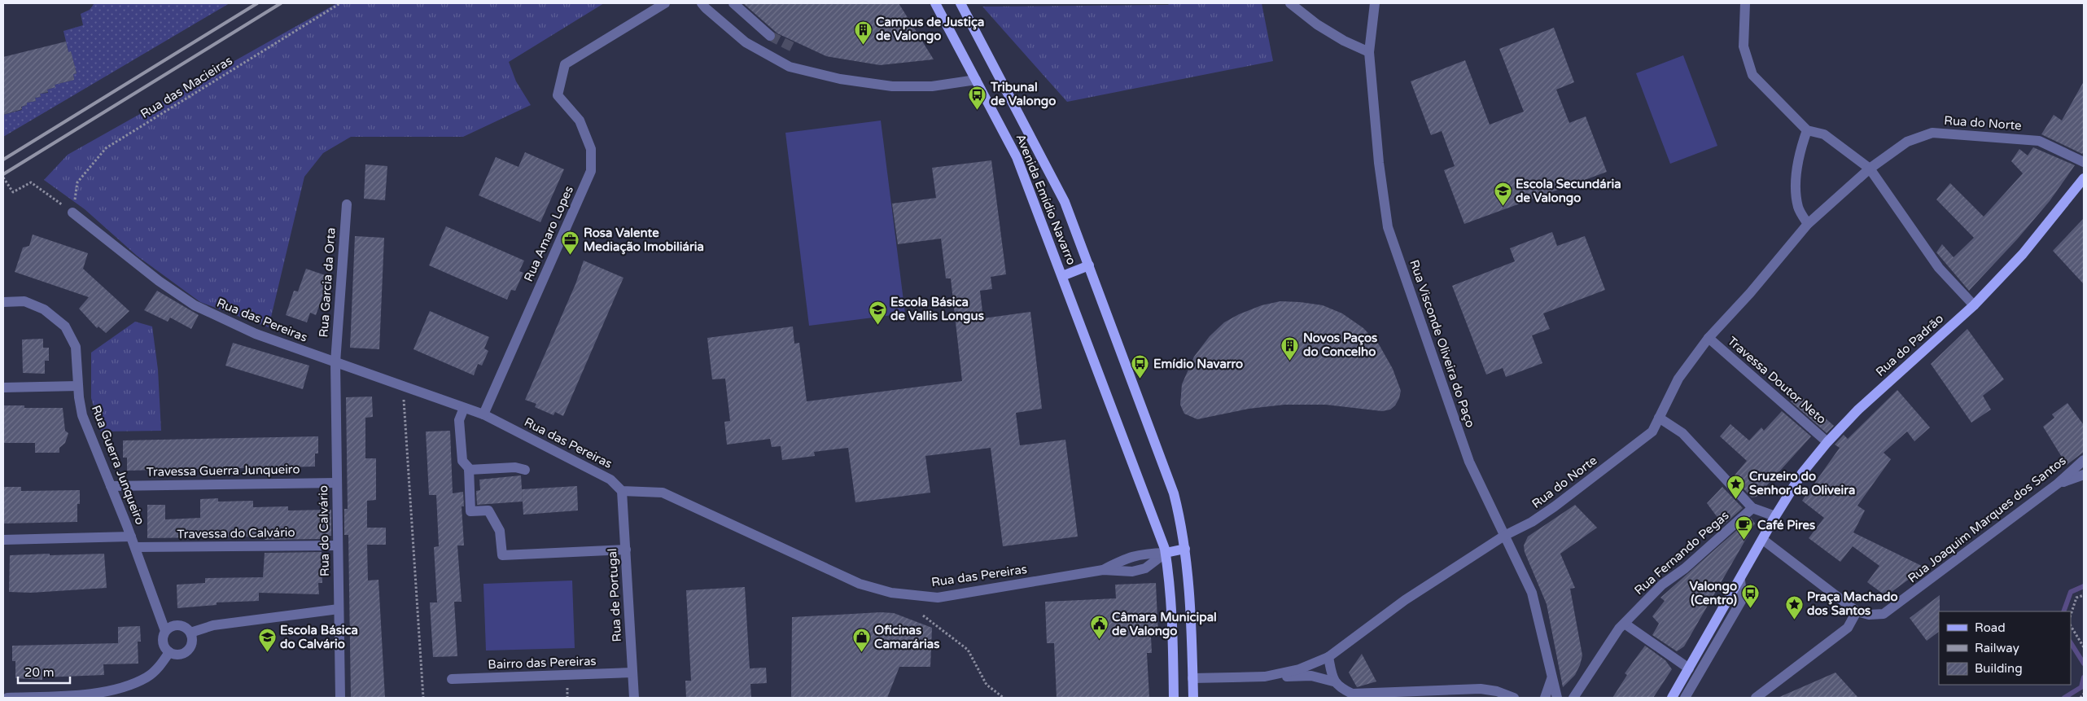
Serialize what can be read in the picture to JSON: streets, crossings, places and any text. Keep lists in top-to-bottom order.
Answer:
{
  "streets": {
    "main road": ["Avenida Emídio Navarro", "Rua do Padrão"],
    "street": [
      "Rua do Norte",
      "Rua Amaro Lopes",
      "Rua Garcia da Orta",
      "Rua das Pereiras",
      "Rua Visconde Oliveira do Paço",
      "Travessa Doutor Neto",
      "Rua Guerra Junqueiro",
      "Travessa Guerra Junqueiro",
      "Rua Joaquim Marques dos Santos",
      "Rua do Calvário",
      "Travessa do Calvário",
      "Rua Fernando Pegas",
      "Rua de Portugal",
      "Bairro das Pereiras"
    ],
    "path": ["Rua das Macieiras"]
  },
  "crossings": [
    ["Rua das Macieiras", "Rua das Pereiras"],
    ["Rua do Norte", "Avenida Emídio Navarro"],
    ["Rua do Norte", "Rua Visconde Oliveira do Paço"],
    ["Rua do Norte", "Travessa Doutor Neto"],
    ["Avenida Emídio Navarro", "Rua das Pereiras"],
    ["Rua Amaro Lopes", "Rua das Pereiras"],
    ["Rua Garcia da Orta", "Rua das Pereiras"],
    ["Rua Garcia da Orta", "Rua do Calvário"],
    ["Rua das Pereiras", "Rua do Calvário"],
    ["Rua das Pereiras", "Rua de Portugal"],
    ["Rua do Padrão", "Travessa Doutor Neto"],
    ["Rua do Padrão", "Rua Joaquim Marques dos Santos"],
    ["Rua Guerra Junqueiro", "Travessa Guerra Junqueiro"],
    ["Rua Guerra Junqueiro", "Travessa do Calvário"],
    ["Travessa Guerra Junqueiro", "Rua do Calvário"],
    ["Rua do Calvário", "Travessa do Calvário"],
    ["Rua de Portugal", "Bairro das Pereiras"]
  ],
  "places": {
    "building": ["Campus de Justiça de Valongo", "Novos Paços do Concelho"],
    "bus stop": ["Tribunal de Valongo", "Emídio Navarro", "Valongo (Centro)"],
    "school or university": ["Escola Secundária de Valongo", "Escola Básica de Vallis Longus", "Escola Básica do Calvário"],
    "office": ["Rosa Valente Mediação Imobiliária"],
    "place": ["Cruzeiro do Senhor da Oliveira", "Praça Machado dos Santos"],
    "cafe": ["Café Pires"],
    "public building": ["Câmara Municipal de Valongo"],
    "shop": ["Oficinas Camarárias"]
  },
  "legend": ["Road", "Railway", "Building"],
  "scale_bar": "20 m"
}
